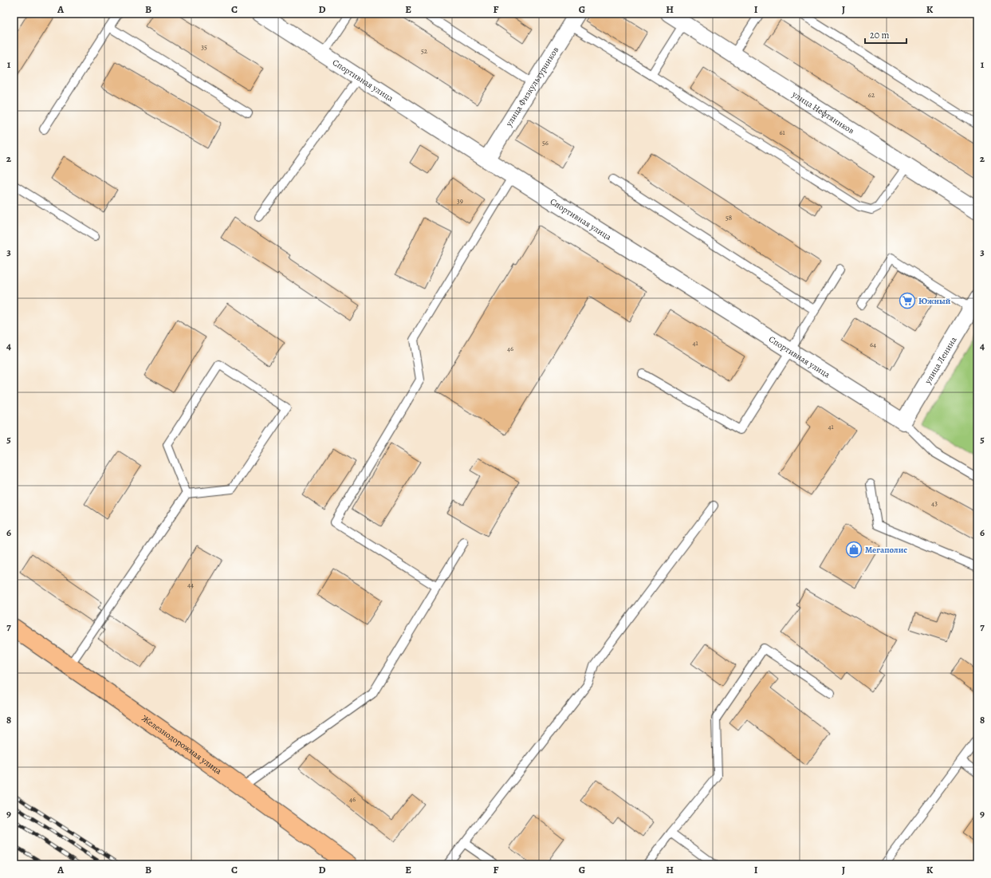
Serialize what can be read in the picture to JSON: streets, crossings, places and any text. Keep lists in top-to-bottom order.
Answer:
{
  "streets": {
    "main road": ["Железнодорожная улица"],
    "street": [
      "Спортивная улица",
      "улица Физкультурников",
      "улица Нефтяников",
      "улица Ленина"
    ]
  },
  "crossings": [
    ["Спортивная улица", "улица Физкультурников"],
    ["Спортивная улица", "улица Ленина"]
  ],
  "places": {
    "supermarket": ["Южный"],
    "shop": ["Мегаполис"]
  },
  "house_numbers": [
    "35",
    "52",
    "62",
    "61",
    "56",
    "39",
    "58",
    "41",
    "64",
    "46",
    "41",
    "43",
    "44",
    "46"
  ],
  "scale_bar": "20 m",
  "grid": {
    "columns": [
      "A",
      "B",
      "C",
      "D",
      "E",
      "F",
      "G",
      "H",
      "I",
      "J",
      "K"
    ],
    "rows": [
      "1",
      "2",
      "3",
      "4",
      "5",
      "6",
      "7",
      "8",
      "9"
    ]
  }
}
